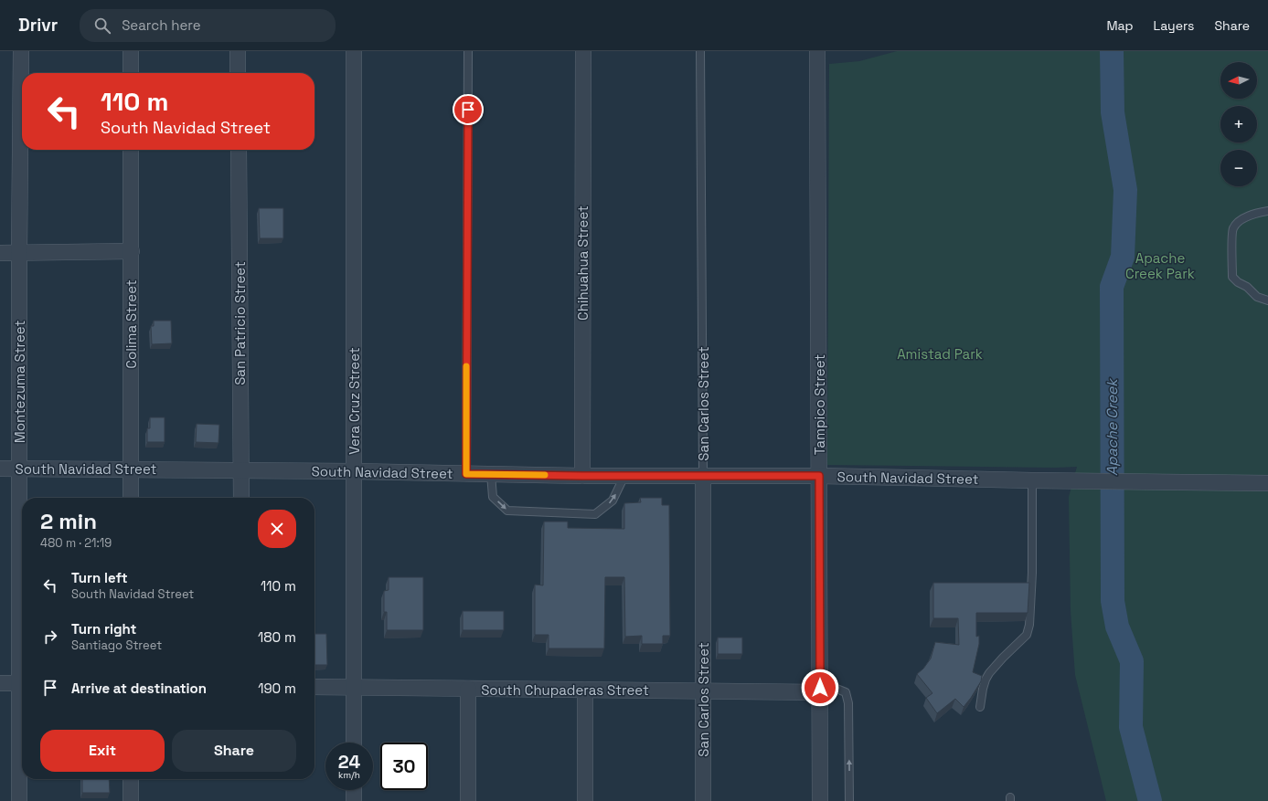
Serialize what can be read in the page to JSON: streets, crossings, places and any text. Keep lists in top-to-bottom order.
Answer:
{
  "streets": {
    "street": [
      "Chihuahua Street",
      "San Patricio Street",
      "Colima Street",
      "Montezuma Street",
      "Vera Cruz Street",
      "San Carlos Street",
      "Tampico Street",
      "South Navidad Street",
      "South Chupaderas Street"
    ]
  },
  "crossings": [
    ["Chihuahua Street", "South Navidad Street"],
    ["San Patricio Street", "South Navidad Street"],
    ["Colima Street", "South Navidad Street"],
    ["Montezuma Street", "South Navidad Street"],
    ["Vera Cruz Street", "South Navidad Street"],
    ["Vera Cruz Street", "South Chupaderas Street"],
    ["San Carlos Street", "South Navidad Street"],
    ["San Carlos Street", "South Chupaderas Street"],
    ["Tampico Street", "South Navidad Street"],
    ["Tampico Street", "South Chupaderas Street"]
  ],
  "water": ["Apache Creek"],
  "parks": ["Apache Creek Park", "Amistad Park"],
  "north": "left",
  "page": {
    "header": "Drivr",
    "search": "Search here",
    "nav": ["Map", "Layers", "Share"],
    "map_buttons": ["+", "−"],
    "turn": ["110 m", "South Navidad Street"],
    "heading": ["2 min", "480 m · 21:19"],
    "list": [
      {
        "name": "Turn left",
        "note": "South Navidad Street",
        "value": "110 m"
      },
      {
        "name": "Turn right",
        "note": "Santiago Street",
        "value": "180 m"
      },
      {
        "name": "Arrive at destination",
        "value": "190 m"
      }
    ],
    "buttons": ["Exit", "Share"],
    "speed": "24 km/h",
    "limit": "30"
  }
}
